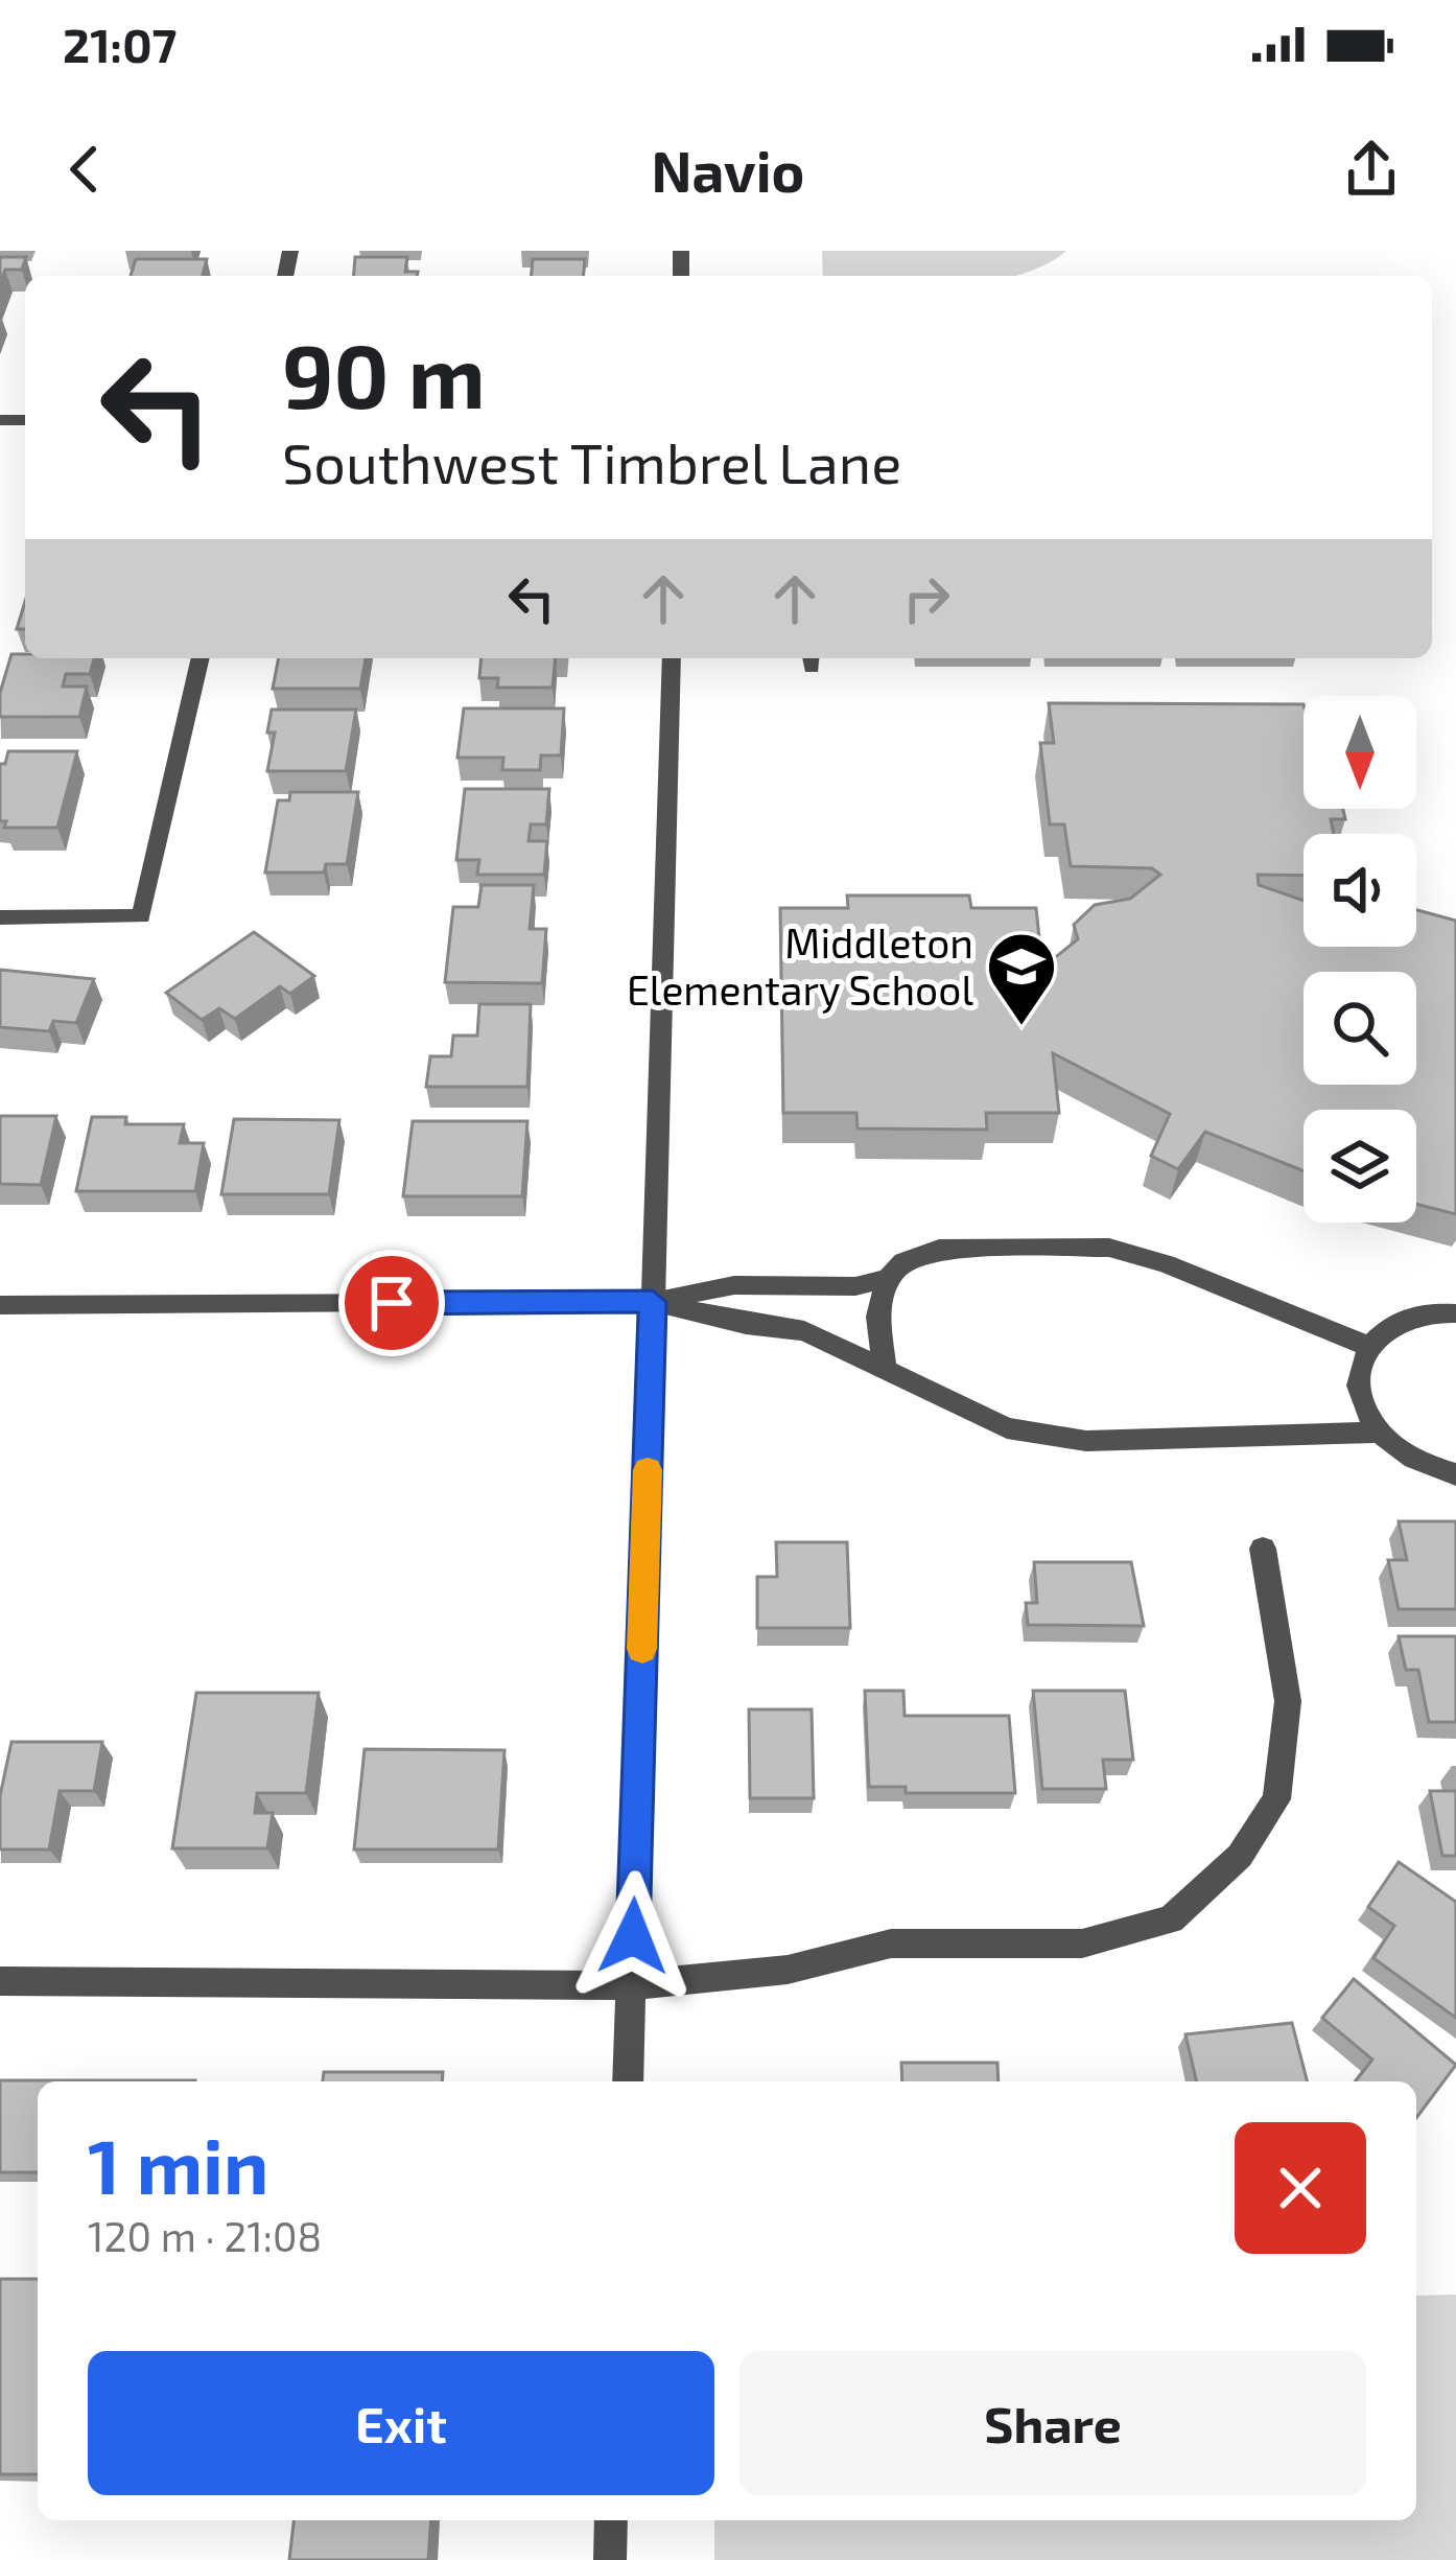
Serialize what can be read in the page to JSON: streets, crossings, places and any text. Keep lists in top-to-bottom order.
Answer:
{
  "places": {
    "school or university": ["Middleton Elementary School"]
  },
  "north": "bottom",
  "page": {
    "status": "21:07",
    "header": "Navio",
    "turn": ["90 m", "Southwest Timbrel Lane"],
    "heading": ["1 min", "120 m · 21:08"],
    "buttons": ["Exit", "Share"]
  }
}
